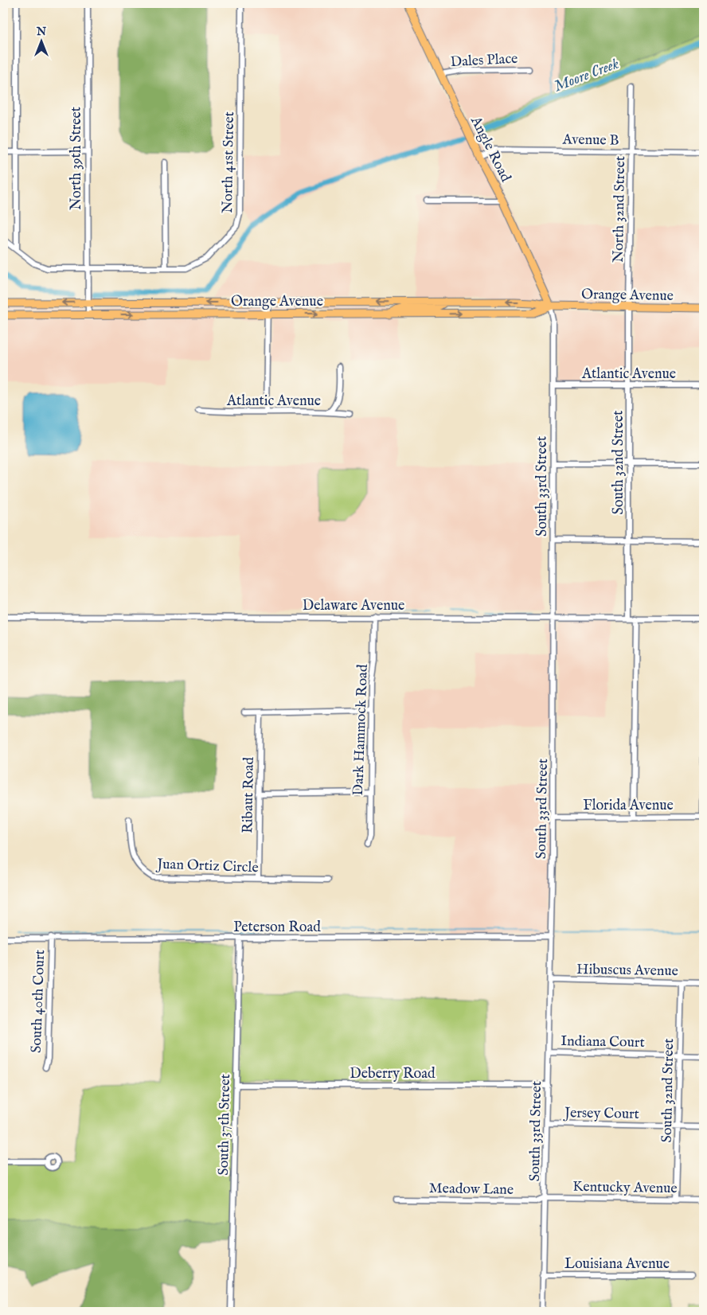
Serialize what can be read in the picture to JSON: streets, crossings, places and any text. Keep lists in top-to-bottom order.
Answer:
{
  "streets": {
    "main road": ["Angle Road", "Orange Avenue"],
    "street": [
      "Dales Place",
      "Avenue B",
      "North 39th Street",
      "North 41st Street",
      "North 32nd Street",
      "Atlantic Avenue",
      "South 32nd Street",
      "South 33rd Street",
      "Delaware Avenue",
      "Dark Hammock Road",
      "Ribaut Road",
      "Florida Avenue",
      "Juan Ortiz Circle",
      "Peterson Road",
      "Hibuscus Avenue",
      "South 40th Court",
      "Indiana Court",
      "Deberry Road",
      "Jersey Court",
      "South 37th Street",
      "Kentucky Avenue",
      "Meadow Lane",
      "Louisiana Avenue"
    ]
  },
  "crossings": [
    ["Dales Place", "Angle Road"],
    ["Avenue B", "Angle Road"],
    ["Avenue B", "North 32nd Street"],
    ["Angle Road", "Orange Avenue"],
    ["Angle Road", "South 33rd Street"],
    ["North 39th Street", "North 41st Street"],
    ["North 39th Street", "Orange Avenue"],
    ["North 32nd Street", "Orange Avenue"],
    ["North 32nd Street", "South 32nd Street"],
    ["Orange Avenue", "South 32nd Street"],
    ["Orange Avenue", "South 33rd Street"],
    ["Atlantic Avenue", "South 32nd Street"],
    ["Atlantic Avenue", "South 33rd Street"],
    ["South 32nd Street", "Delaware Avenue"],
    ["South 32nd Street", "Hibuscus Avenue"],
    ["South 32nd Street", "Indiana Court"],
    ["South 32nd Street", "Jersey Court"],
    ["South 32nd Street", "Kentucky Avenue"],
    ["South 33rd Street", "Delaware Avenue"],
    ["South 33rd Street", "Florida Avenue"],
    ["South 33rd Street", "Peterson Road"],
    ["South 33rd Street", "Hibuscus Avenue"],
    ["South 33rd Street", "Indiana Court"],
    ["South 33rd Street", "Deberry Road"],
    ["South 33rd Street", "Jersey Court"],
    ["South 33rd Street", "Kentucky Avenue"],
    ["South 33rd Street", "Meadow Lane"],
    ["South 33rd Street", "Louisiana Avenue"],
    ["Delaware Avenue", "Dark Hammock Road"],
    ["Ribaut Road", "Juan Ortiz Circle"],
    ["Peterson Road", "South 40th Court"],
    ["Peterson Road", "South 37th Street"],
    ["Deberry Road", "South 37th Street"],
    ["Kentucky Avenue", "Meadow Lane"]
  ],
  "water": ["Moore Creek"],
  "north": "top"
}
